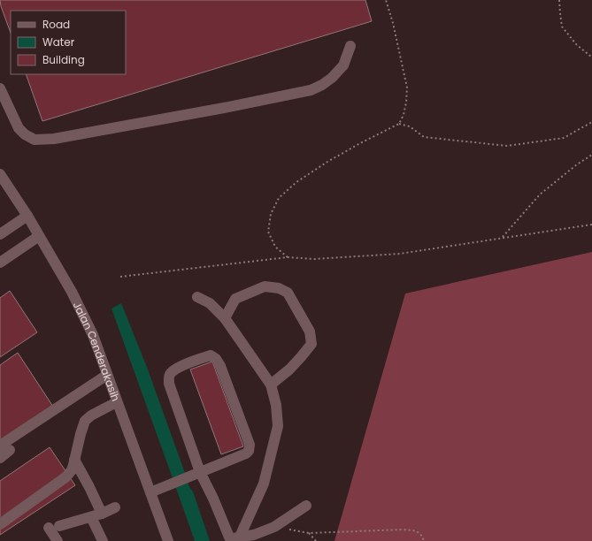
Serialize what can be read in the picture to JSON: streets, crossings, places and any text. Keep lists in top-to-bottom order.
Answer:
{
  "streets": {
    "street": ["Jalan Cenderakasih"]
  },
  "legend": ["Road", "Water", "Building"]
}
